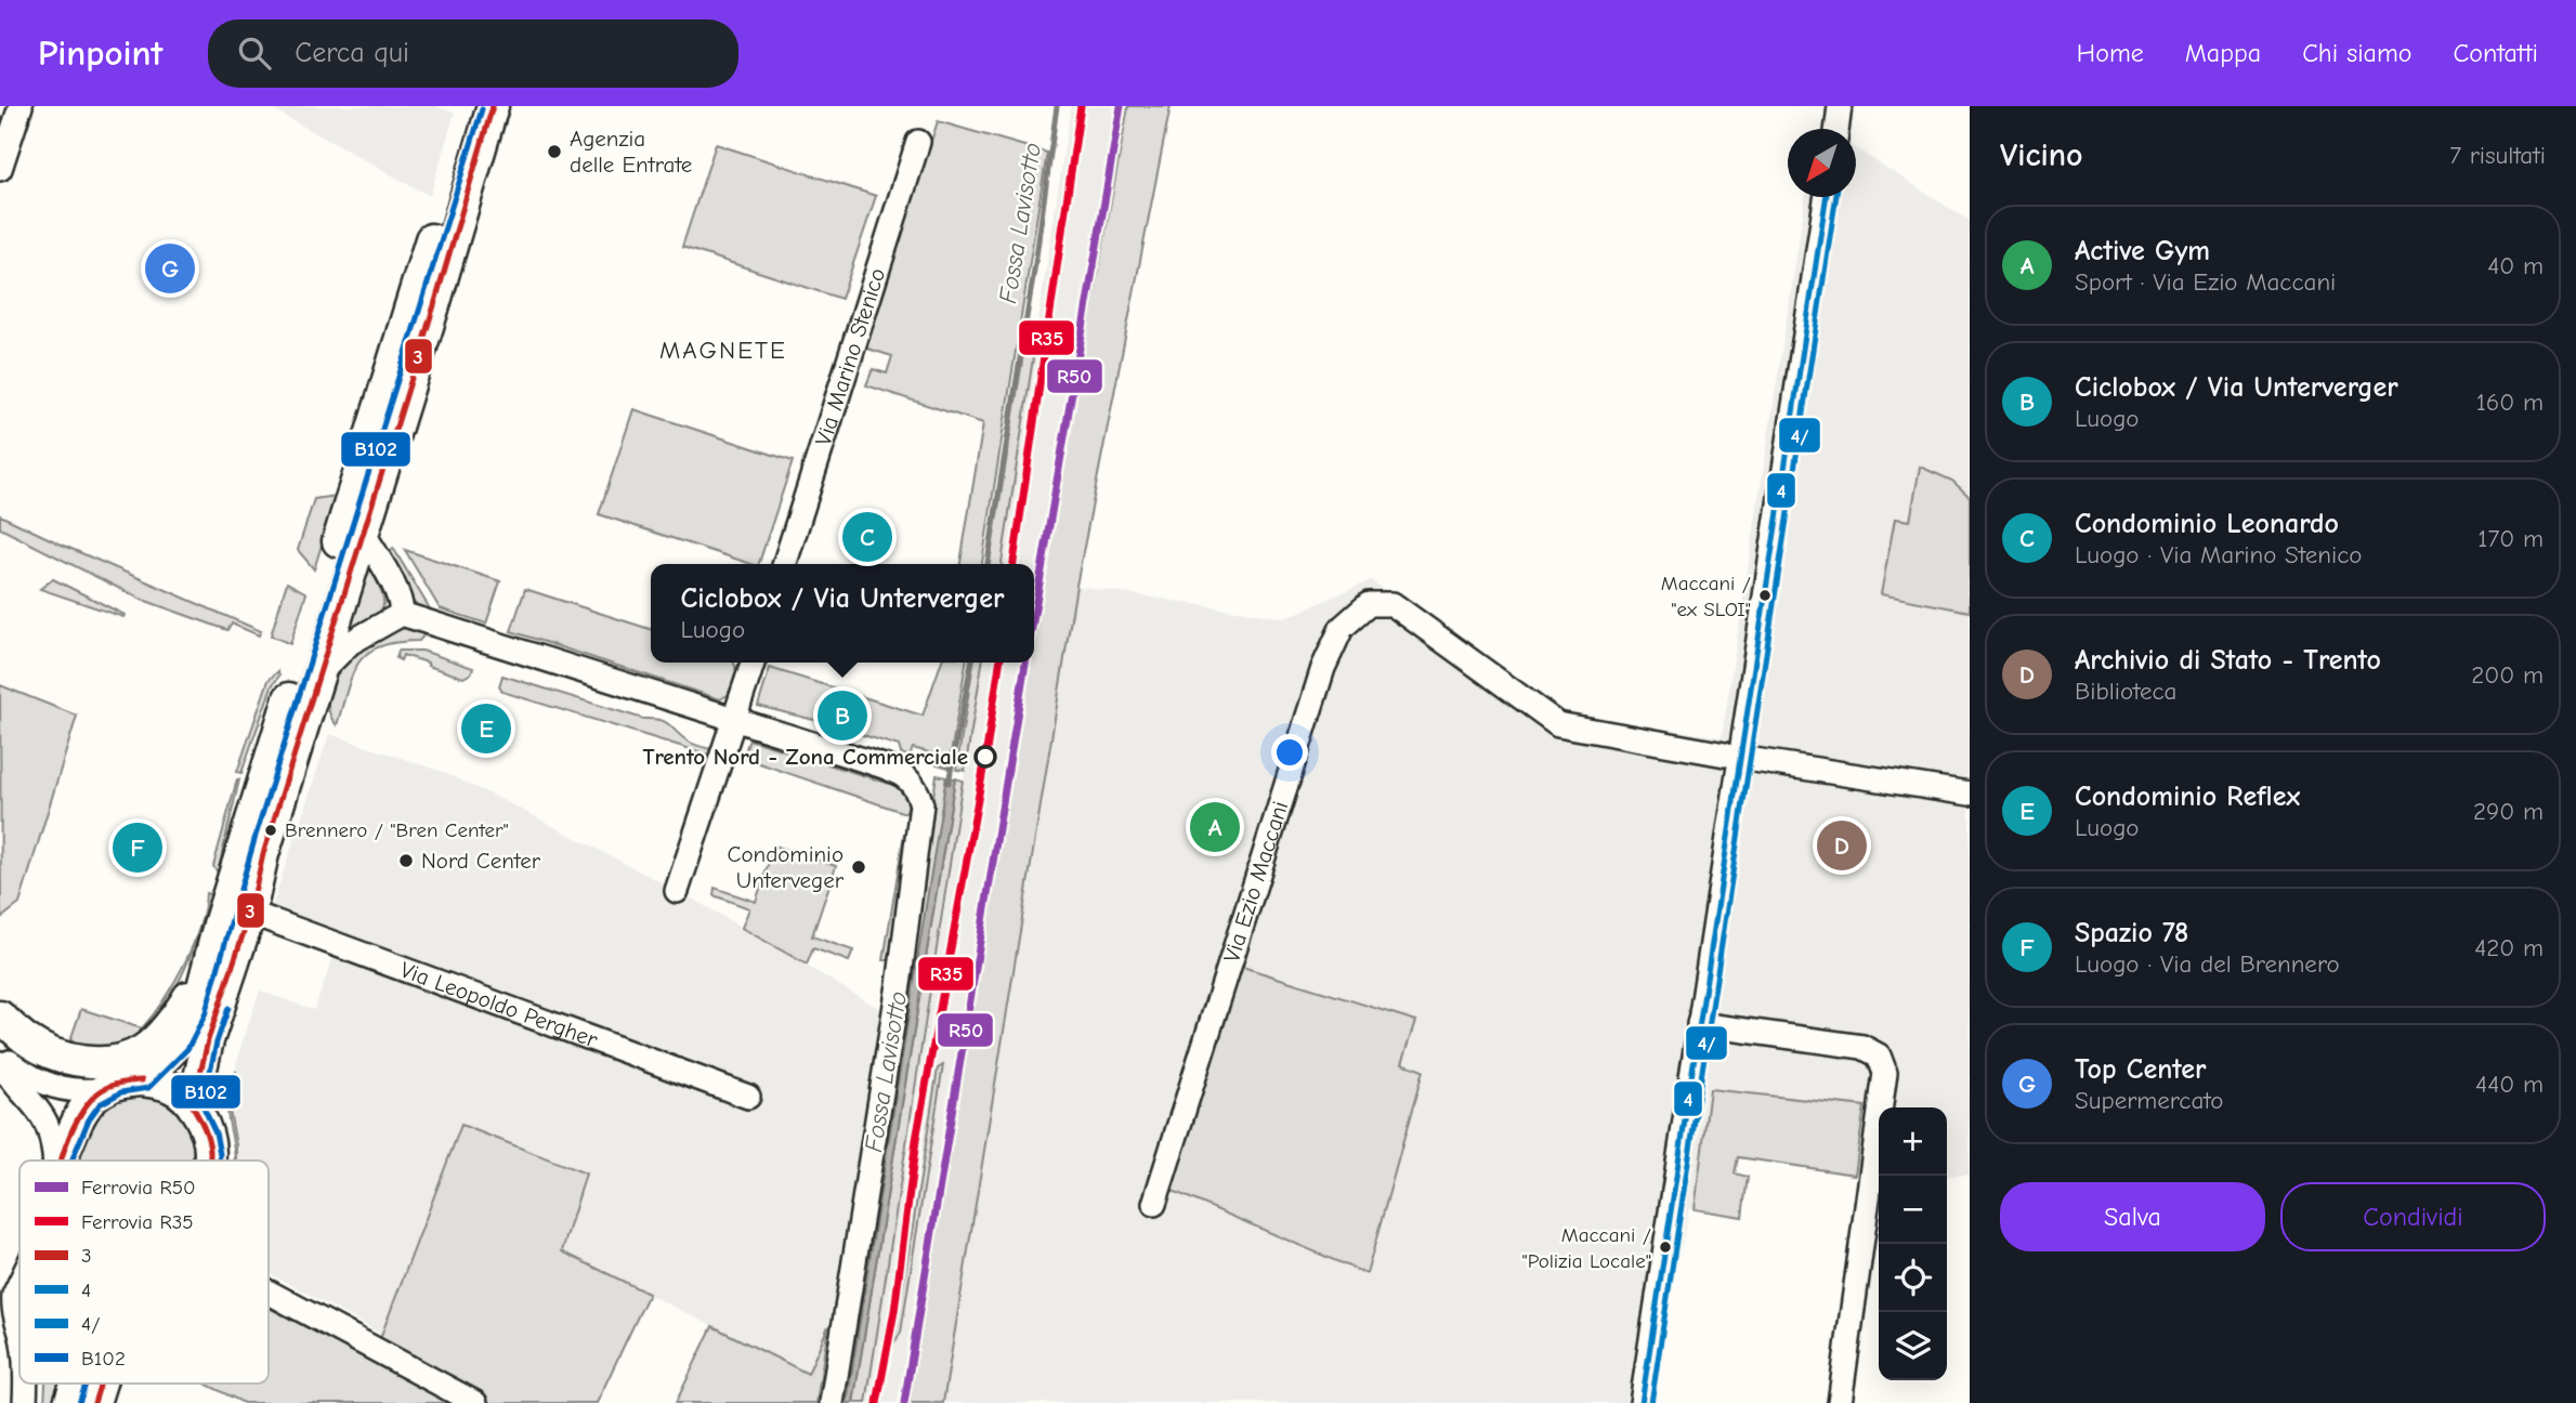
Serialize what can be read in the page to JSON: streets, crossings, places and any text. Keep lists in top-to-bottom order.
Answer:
{
  "streets": {
    "street": ["Via Marino Stenico", "Via Ezio Maccani", "Via Leopoldo Pergher"]
  },
  "districts": ["MAGNETE"],
  "water": ["Fossa Lavisotto"],
  "places": [
    "Agenzia delle Entrate",
    "Maccani / \"ex SLOI\"",
    "Trento Nord - Zona Commerciale",
    "Brennero / \"Bren Center\"",
    "Nord Center",
    "Condominio Unterveger",
    "Maccani / \"Polizia Locale\""
  ],
  "lines": [
    "rail line R50",
    "rail line R35",
    "transit line 3",
    "transit line B102",
    "transit line 4",
    "transit line 4/"
  ],
  "legend": [
    "Ferrovia R50",
    "Ferrovia R35",
    "3",
    "4",
    "4/",
    "B102"
  ],
  "north": "bottom left",
  "page": {
    "header": "Pinpoint",
    "search": "Cerca qui",
    "nav": [
      "Home",
      "Mappa",
      "Chi siamo",
      "Contatti"
    ],
    "heading": ["Vicino", "7 risultati"],
    "list": [
      {
        "mark": "A",
        "name": "Active Gym",
        "note": "Sport · Via Ezio Maccani",
        "value": "40 m"
      },
      {
        "mark": "B",
        "name": "Ciclobox / Via Unterverger",
        "note": "Luogo",
        "value": "160 m"
      },
      {
        "mark": "C",
        "name": "Condominio Leonardo",
        "note": "Luogo · Via Marino Stenico",
        "value": "170 m"
      },
      {
        "mark": "D",
        "name": "Archivio di Stato - Trento",
        "note": "Biblioteca",
        "value": "200 m"
      },
      {
        "mark": "E",
        "name": "Condominio Reflex",
        "note": "Luogo",
        "value": "290 m"
      },
      {
        "mark": "F",
        "name": "Spazio 78",
        "note": "Luogo · Via del Brennero",
        "value": "420 m"
      },
      {
        "mark": "G",
        "name": "Top Center",
        "note": "Supermercato",
        "value": "440 m"
      }
    ],
    "pins": [
      "G",
      "C",
      "B",
      "E",
      "A",
      "D",
      "F"
    ],
    "popup": ["Ciclobox / Via Unterverger", "Luogo"],
    "map_buttons": ["+", "−"],
    "buttons": ["Salva", "Condividi"]
  }
}
